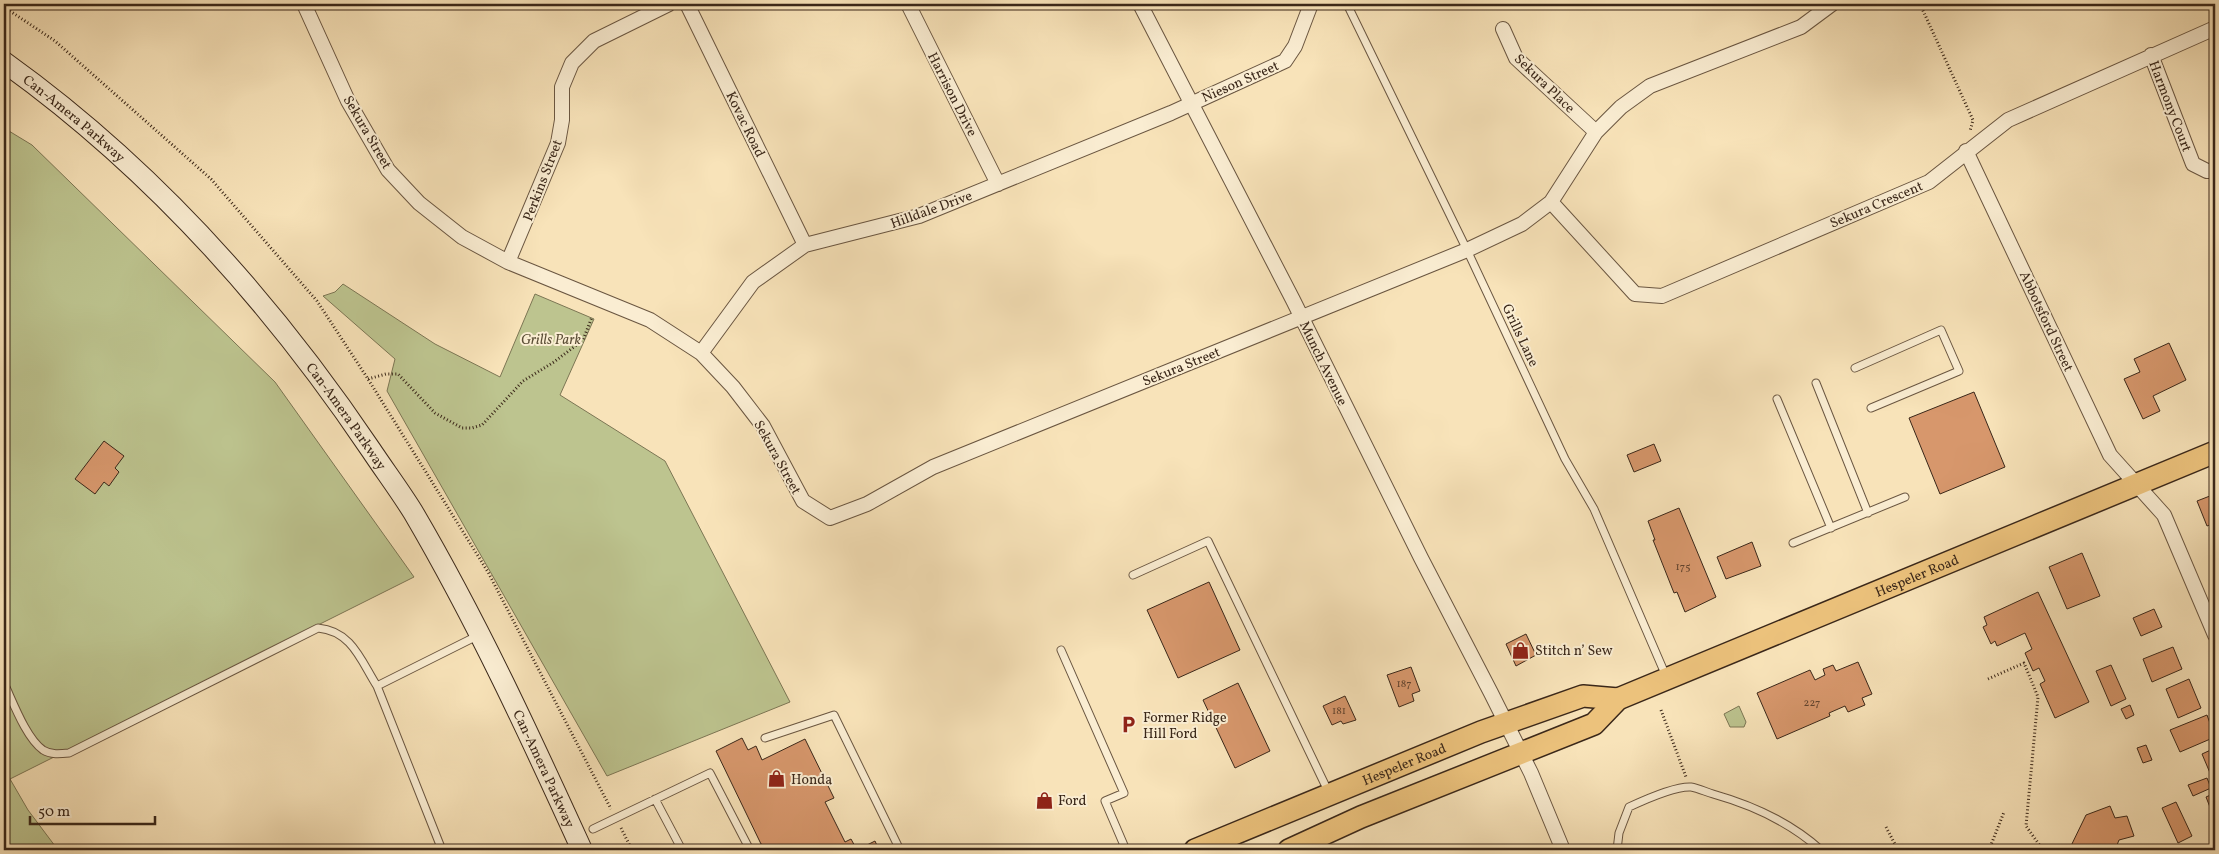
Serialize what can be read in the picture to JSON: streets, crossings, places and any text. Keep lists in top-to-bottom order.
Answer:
{
  "streets": {
    "main road": ["Can-Amera Parkway", "Hespeler Road"],
    "street": [
      "Nieson Street",
      "Sekura Place",
      "Harrison Drive",
      "Harmony Court",
      "Kovac Road",
      "Sekura Street",
      "Perkins Street",
      "Sekura Crescent",
      "Hilldale Drive",
      "Abbotsford Street",
      "Munch Avenue"
    ],
    "lane": ["Grills Lane"]
  },
  "crossings": [
    ["Nieson Street", "Hilldale Drive"],
    ["Nieson Street", "Munch Avenue"],
    ["Harrison Drive", "Hilldale Drive"],
    ["Harmony Court", "Sekura Crescent"],
    ["Kovac Road", "Hilldale Drive"],
    ["Sekura Street", "Perkins Street"],
    ["Sekura Street", "Hilldale Drive"],
    ["Sekura Street", "Grills Lane"],
    ["Sekura Street", "Munch Avenue"],
    ["Sekura Crescent", "Abbotsford Street"],
    ["Hilldale Drive", "Munch Avenue"],
    ["Abbotsford Street", "Hespeler Road"],
    ["Grills Lane", "Hespeler Road"],
    ["Munch Avenue", "Hespeler Road"]
  ],
  "parks": ["Grills Park"],
  "places": {
    "shop": ["Stitch n’ Sew", "Honda", "Ford"],
    "parking": ["Former Ridge Hill Ford"]
  },
  "house_numbers": [
    "175",
    "187",
    "227",
    "181"
  ],
  "scale_bar": "50 m"
}
